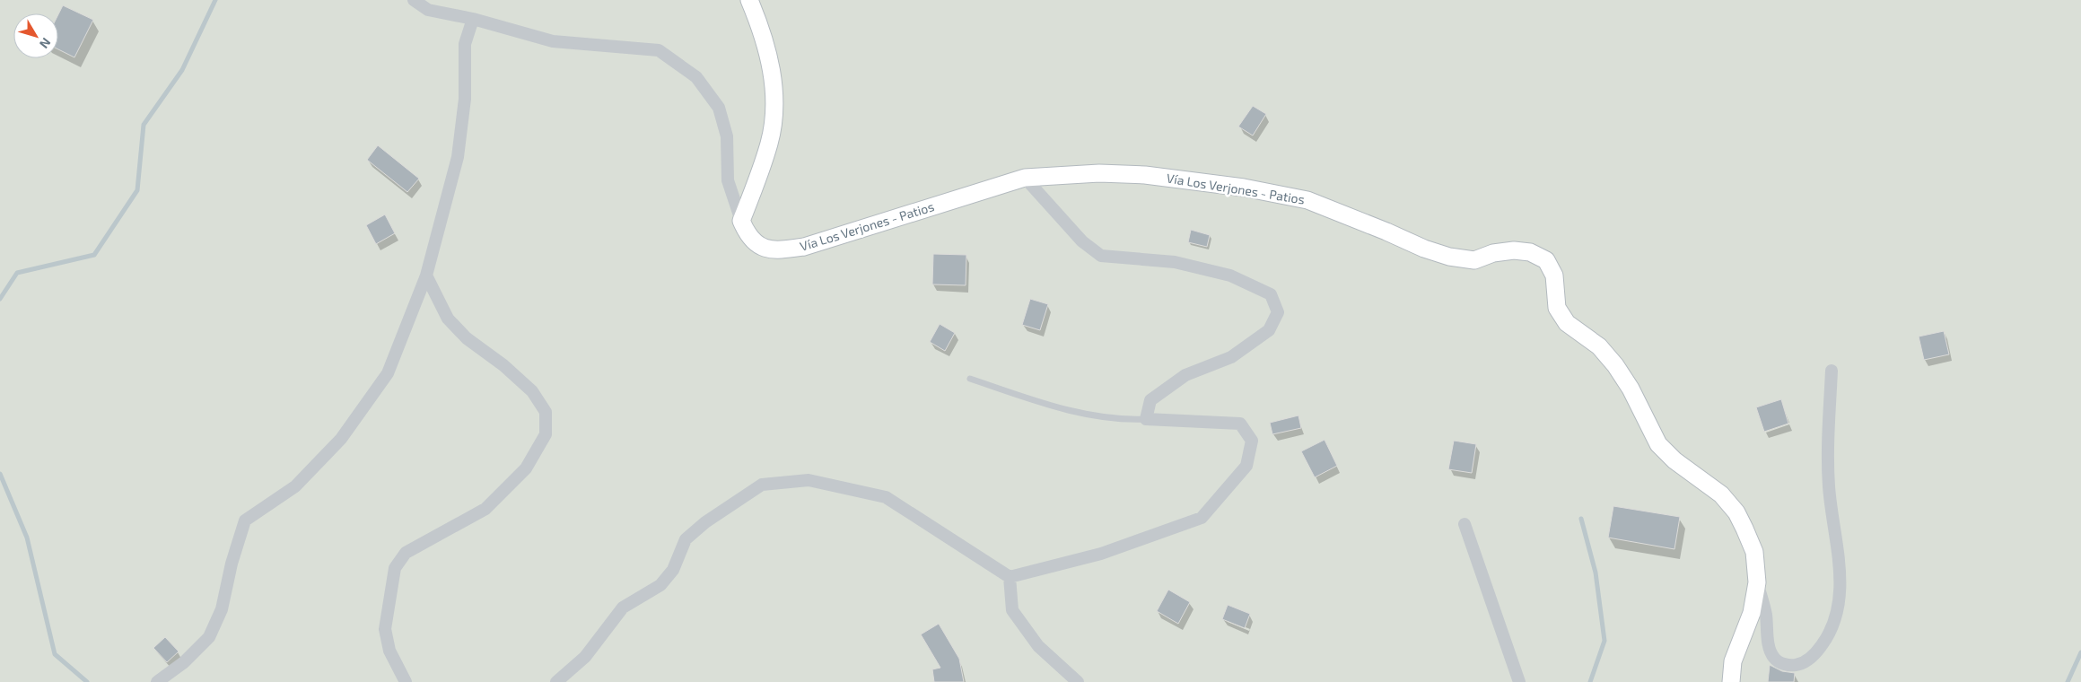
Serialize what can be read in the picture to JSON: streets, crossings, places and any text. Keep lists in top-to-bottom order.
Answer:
{
  "streets": {
    "street": ["Vía Los Verjones - Patios"]
  },
  "north": "bottom right"
}
